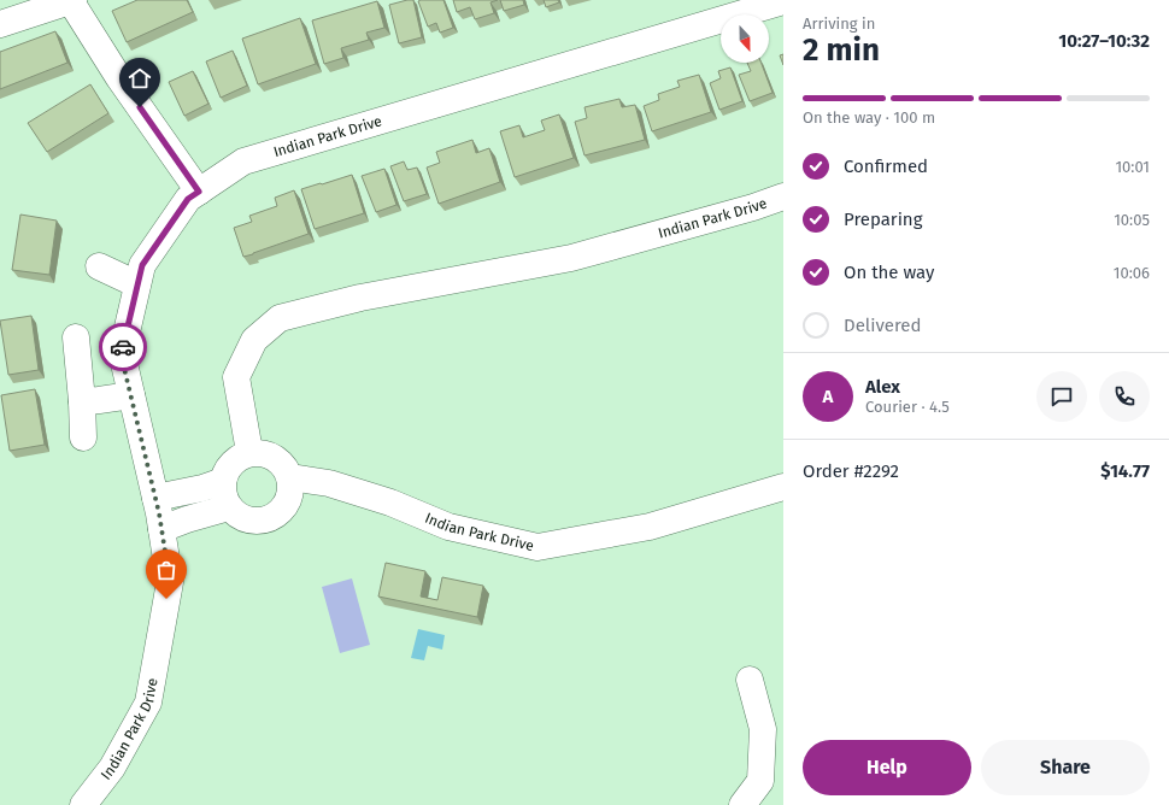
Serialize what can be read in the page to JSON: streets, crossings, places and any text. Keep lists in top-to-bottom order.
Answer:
{
  "streets": {
    "street": ["Indian Park Drive"]
  },
  "north": "bottom",
  "page": {
    "heading": ["2 min", "Arriving in", "10:27–10:32"],
    "panel": [
      "Alex",
      "Courier · 4.5",
      "Order #2292",
      "$14.77"
    ],
    "bar": "On the way · 100 m",
    "list": [
      ["Confirmed", "10:01"],
      ["Preparing", "10:05"],
      ["On the way", "10:06"],
      "Delivered"
    ],
    "round": "A",
    "buttons": ["Help", "Share"]
  }
}
